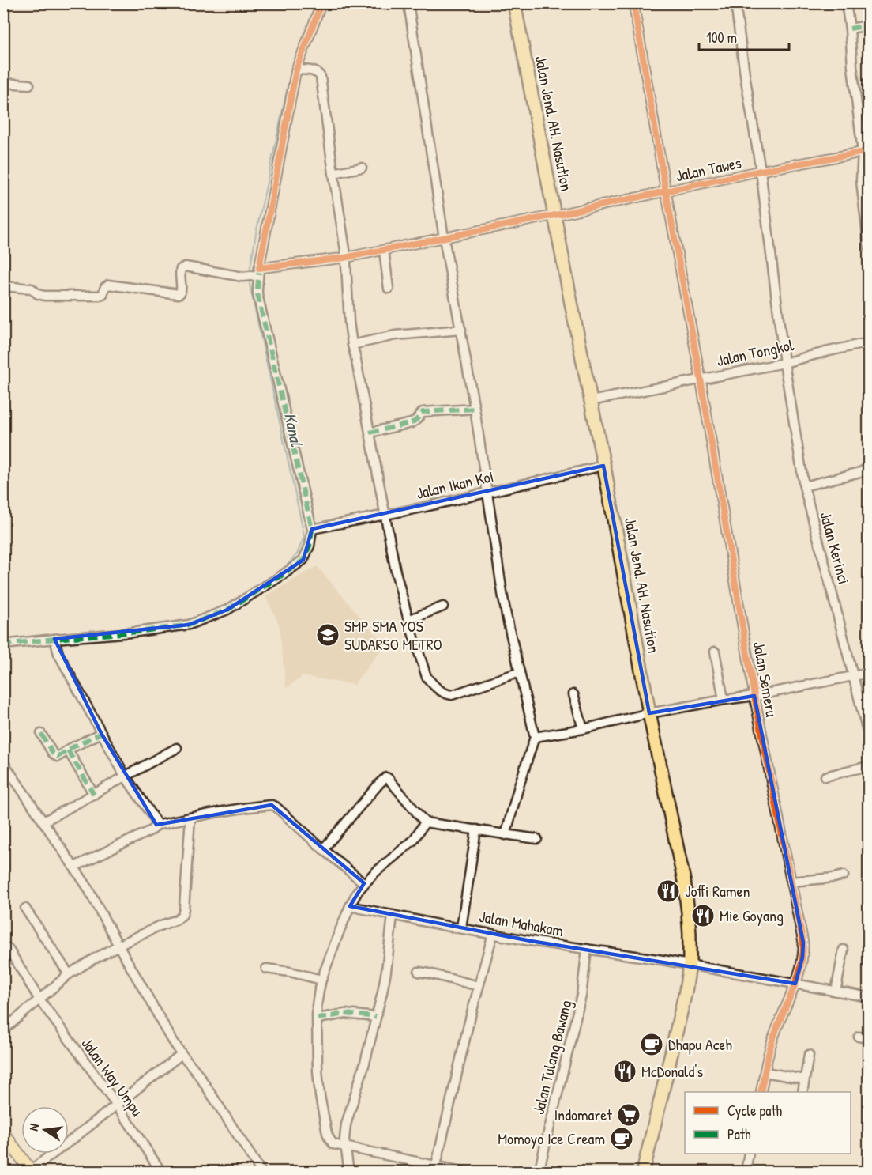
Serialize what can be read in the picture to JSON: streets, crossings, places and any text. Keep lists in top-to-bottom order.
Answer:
{
  "streets": {
    "highway": ["Jalan Jend. AH. Nasution"],
    "street": [
      "Jalan Tawes",
      "Jalan Tongkol",
      "Jalan Ikan Koi",
      "Jalan Kerinci",
      "Jalan Semeru",
      "Jalan Mahakam",
      "Jalan Tulang Bawang",
      "Jalan Way Umpu"
    ]
  },
  "crossings": [
    ["Jalan Jend. AH. Nasution", "Jalan Tawes"],
    ["Jalan Jend. AH. Nasution", "Jalan Tongkol"],
    ["Jalan Jend. AH. Nasution", "Jalan Ikan Koi"],
    ["Jalan Jend. AH. Nasution", "Jalan Mahakam"],
    ["Jalan Tawes", "Jalan Kerinci"],
    ["Jalan Tawes", "Jalan Semeru"],
    ["Jalan Tongkol", "Jalan Kerinci"],
    ["Jalan Tongkol", "Jalan Semeru"],
    ["Jalan Semeru", "Jalan Mahakam"],
    ["Jalan Mahakam", "Jalan Tulang Bawang"]
  ],
  "water": ["Kanal"],
  "places": {
    "school or university": ["SMP SMA YOS SUDARSO METRO"],
    "restaurant": ["Joffi Ramen", "Mie Goyang", "McDonald's"],
    "cafe": ["Dhapu Aceh", "Momoyo Ice Cream"],
    "supermarket": ["Indomaret"]
  },
  "legend": ["Cycle path", "Path"],
  "scale_bar": "100 m",
  "north": "left"
}
